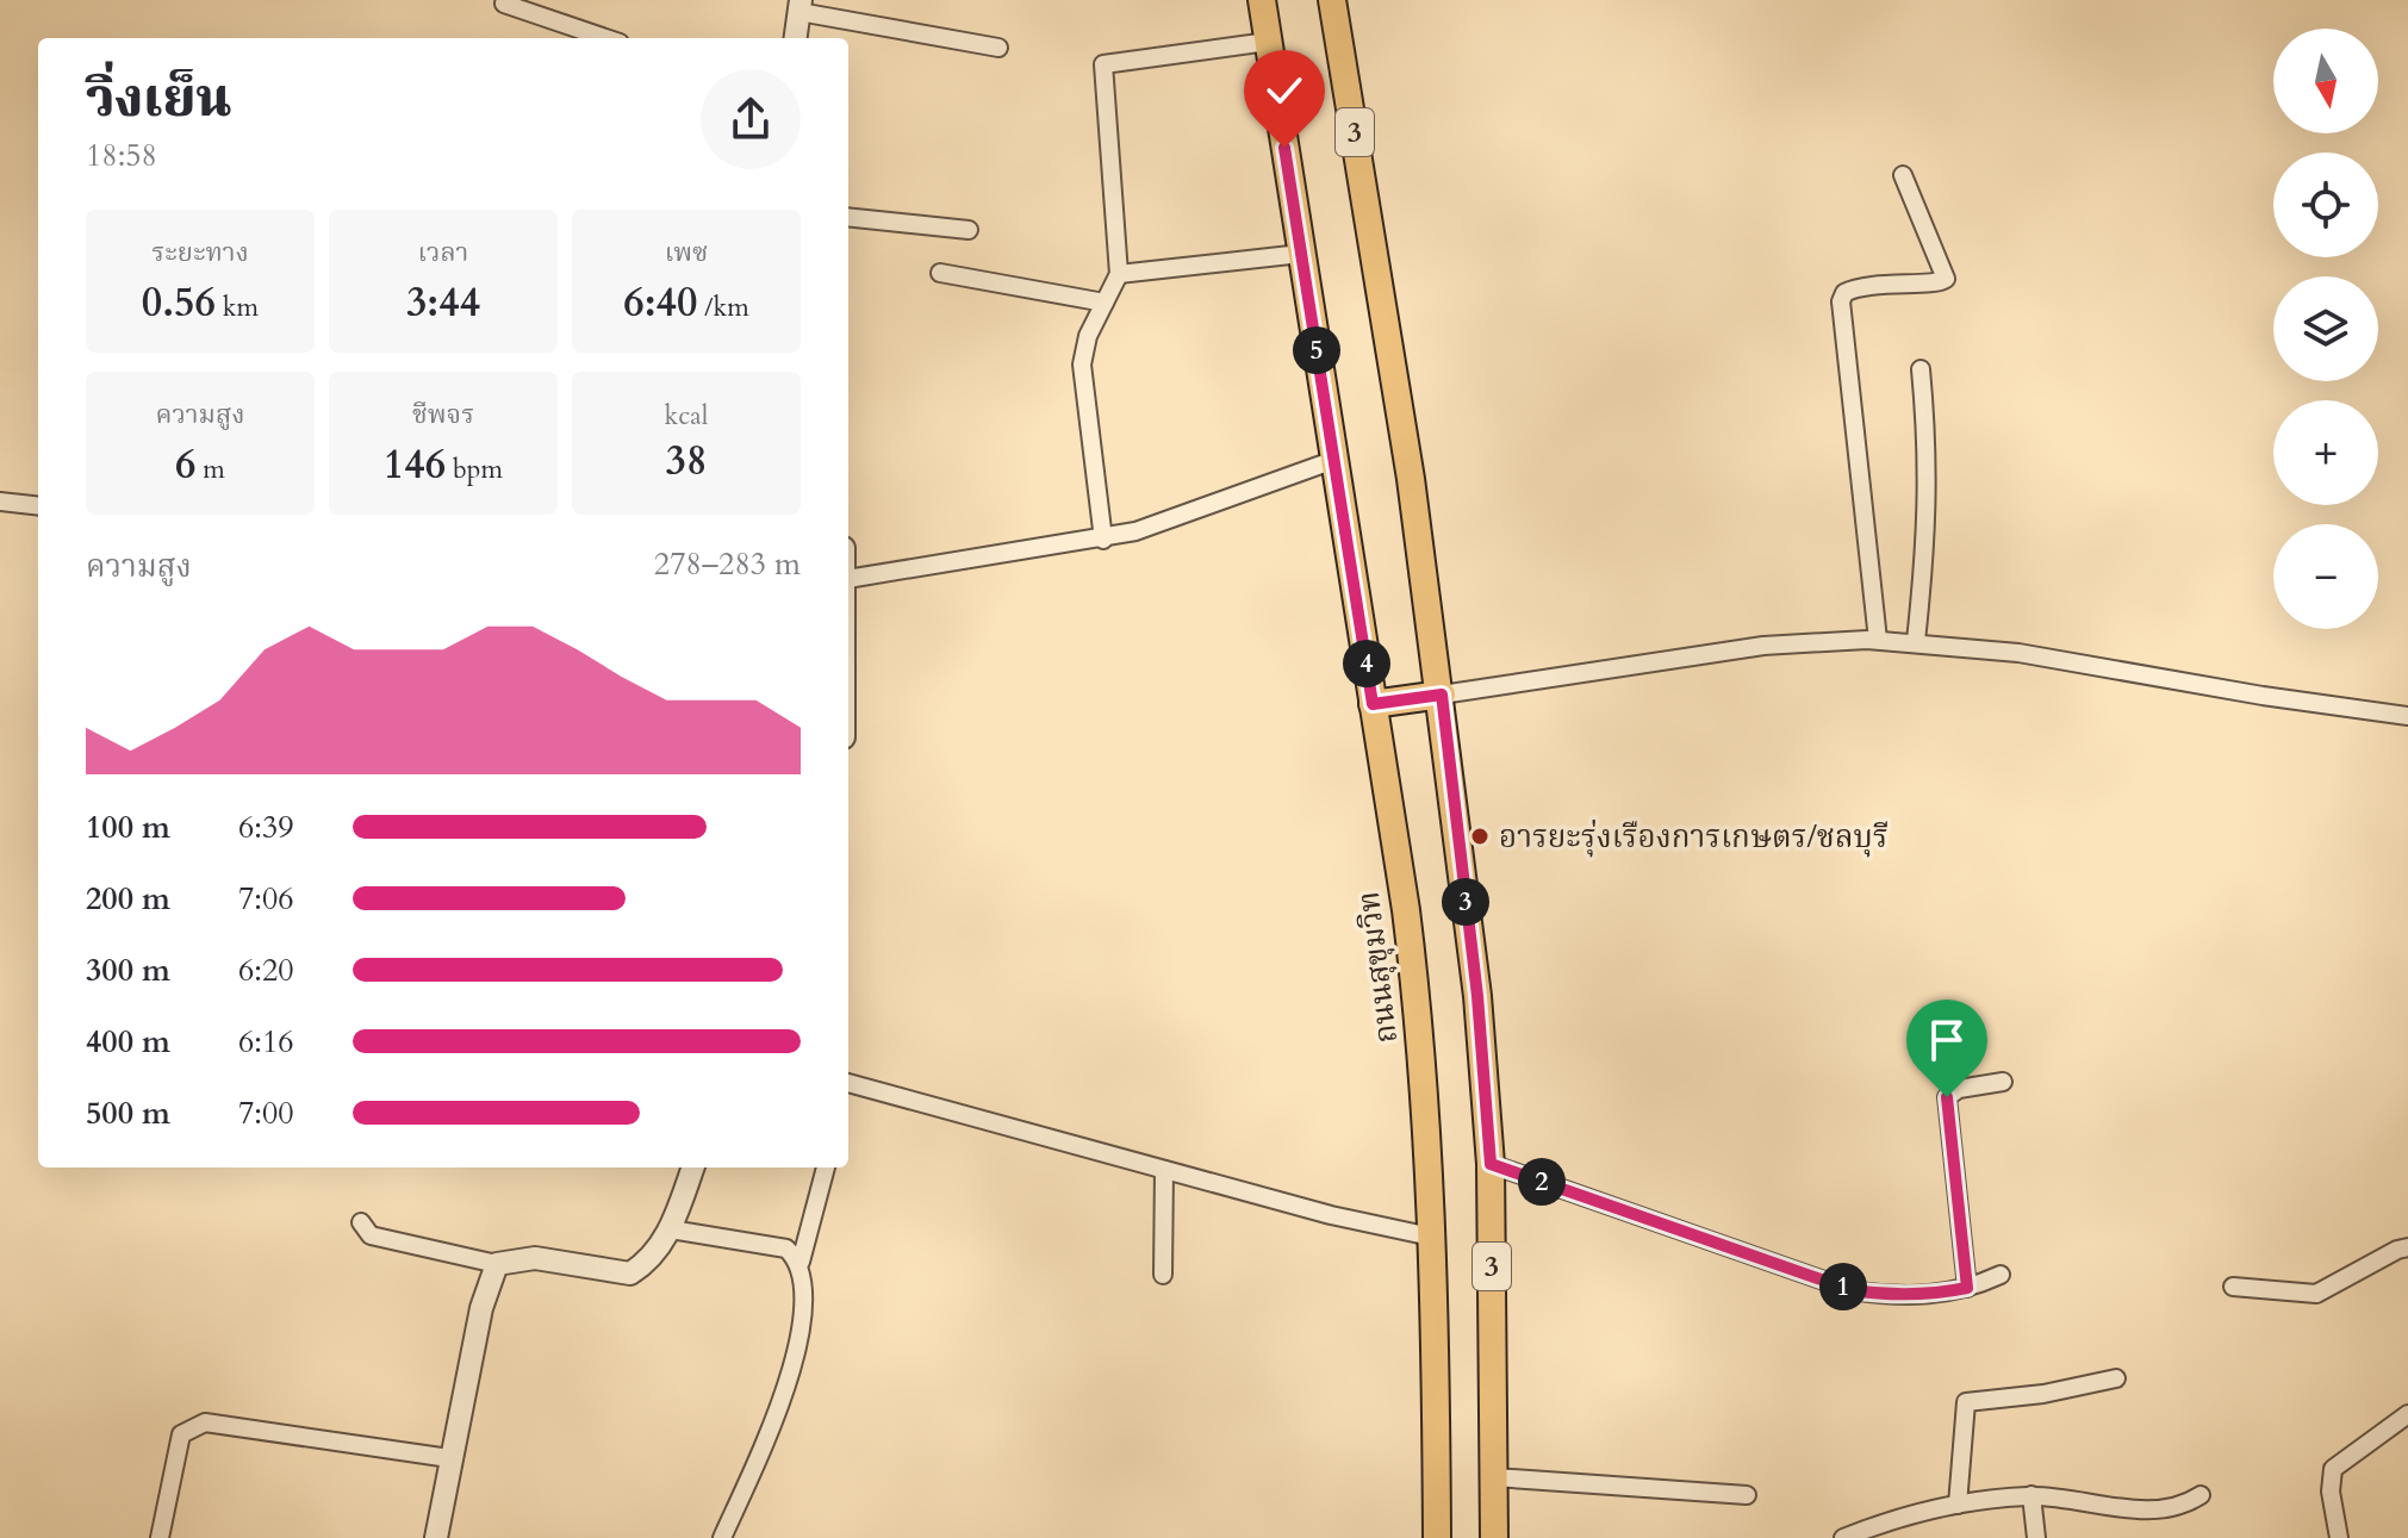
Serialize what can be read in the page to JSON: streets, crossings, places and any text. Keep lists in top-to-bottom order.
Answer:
{
  "streets": {
    "main road": ["3", "ถนนสุขุมวิท"]
  },
  "places": ["อารยะรุ่งเรืองการเกษตร/ชลบุรี"],
  "north": "bottom",
  "page": {
    "map_buttons": ["+", "−"],
    "heading": ["วิ่งเย็น", "18:58"],
    "stats": [
      ["ระยะทาง", "0.56 km"],
      ["เวลา", "3:44"],
      ["เพซ", "6:40 /km"],
      ["ความสูง", "6 m"],
      ["ชีพจร", "146 bpm"],
      ["kcal", "38"]
    ],
    "pins": [
      "5",
      "4",
      "3",
      "2",
      "1"
    ],
    "chart": ["ความสูง", "278–283 m"],
    "list": [
      {
        "name": "100 m",
        "note": "6:39"
      },
      {
        "name": "200 m",
        "note": "7:06"
      },
      {
        "name": "300 m",
        "note": "6:20"
      },
      {
        "name": "400 m",
        "note": "6:16"
      },
      {
        "name": "500 m",
        "note": "7:00"
      }
    ]
  }
}
